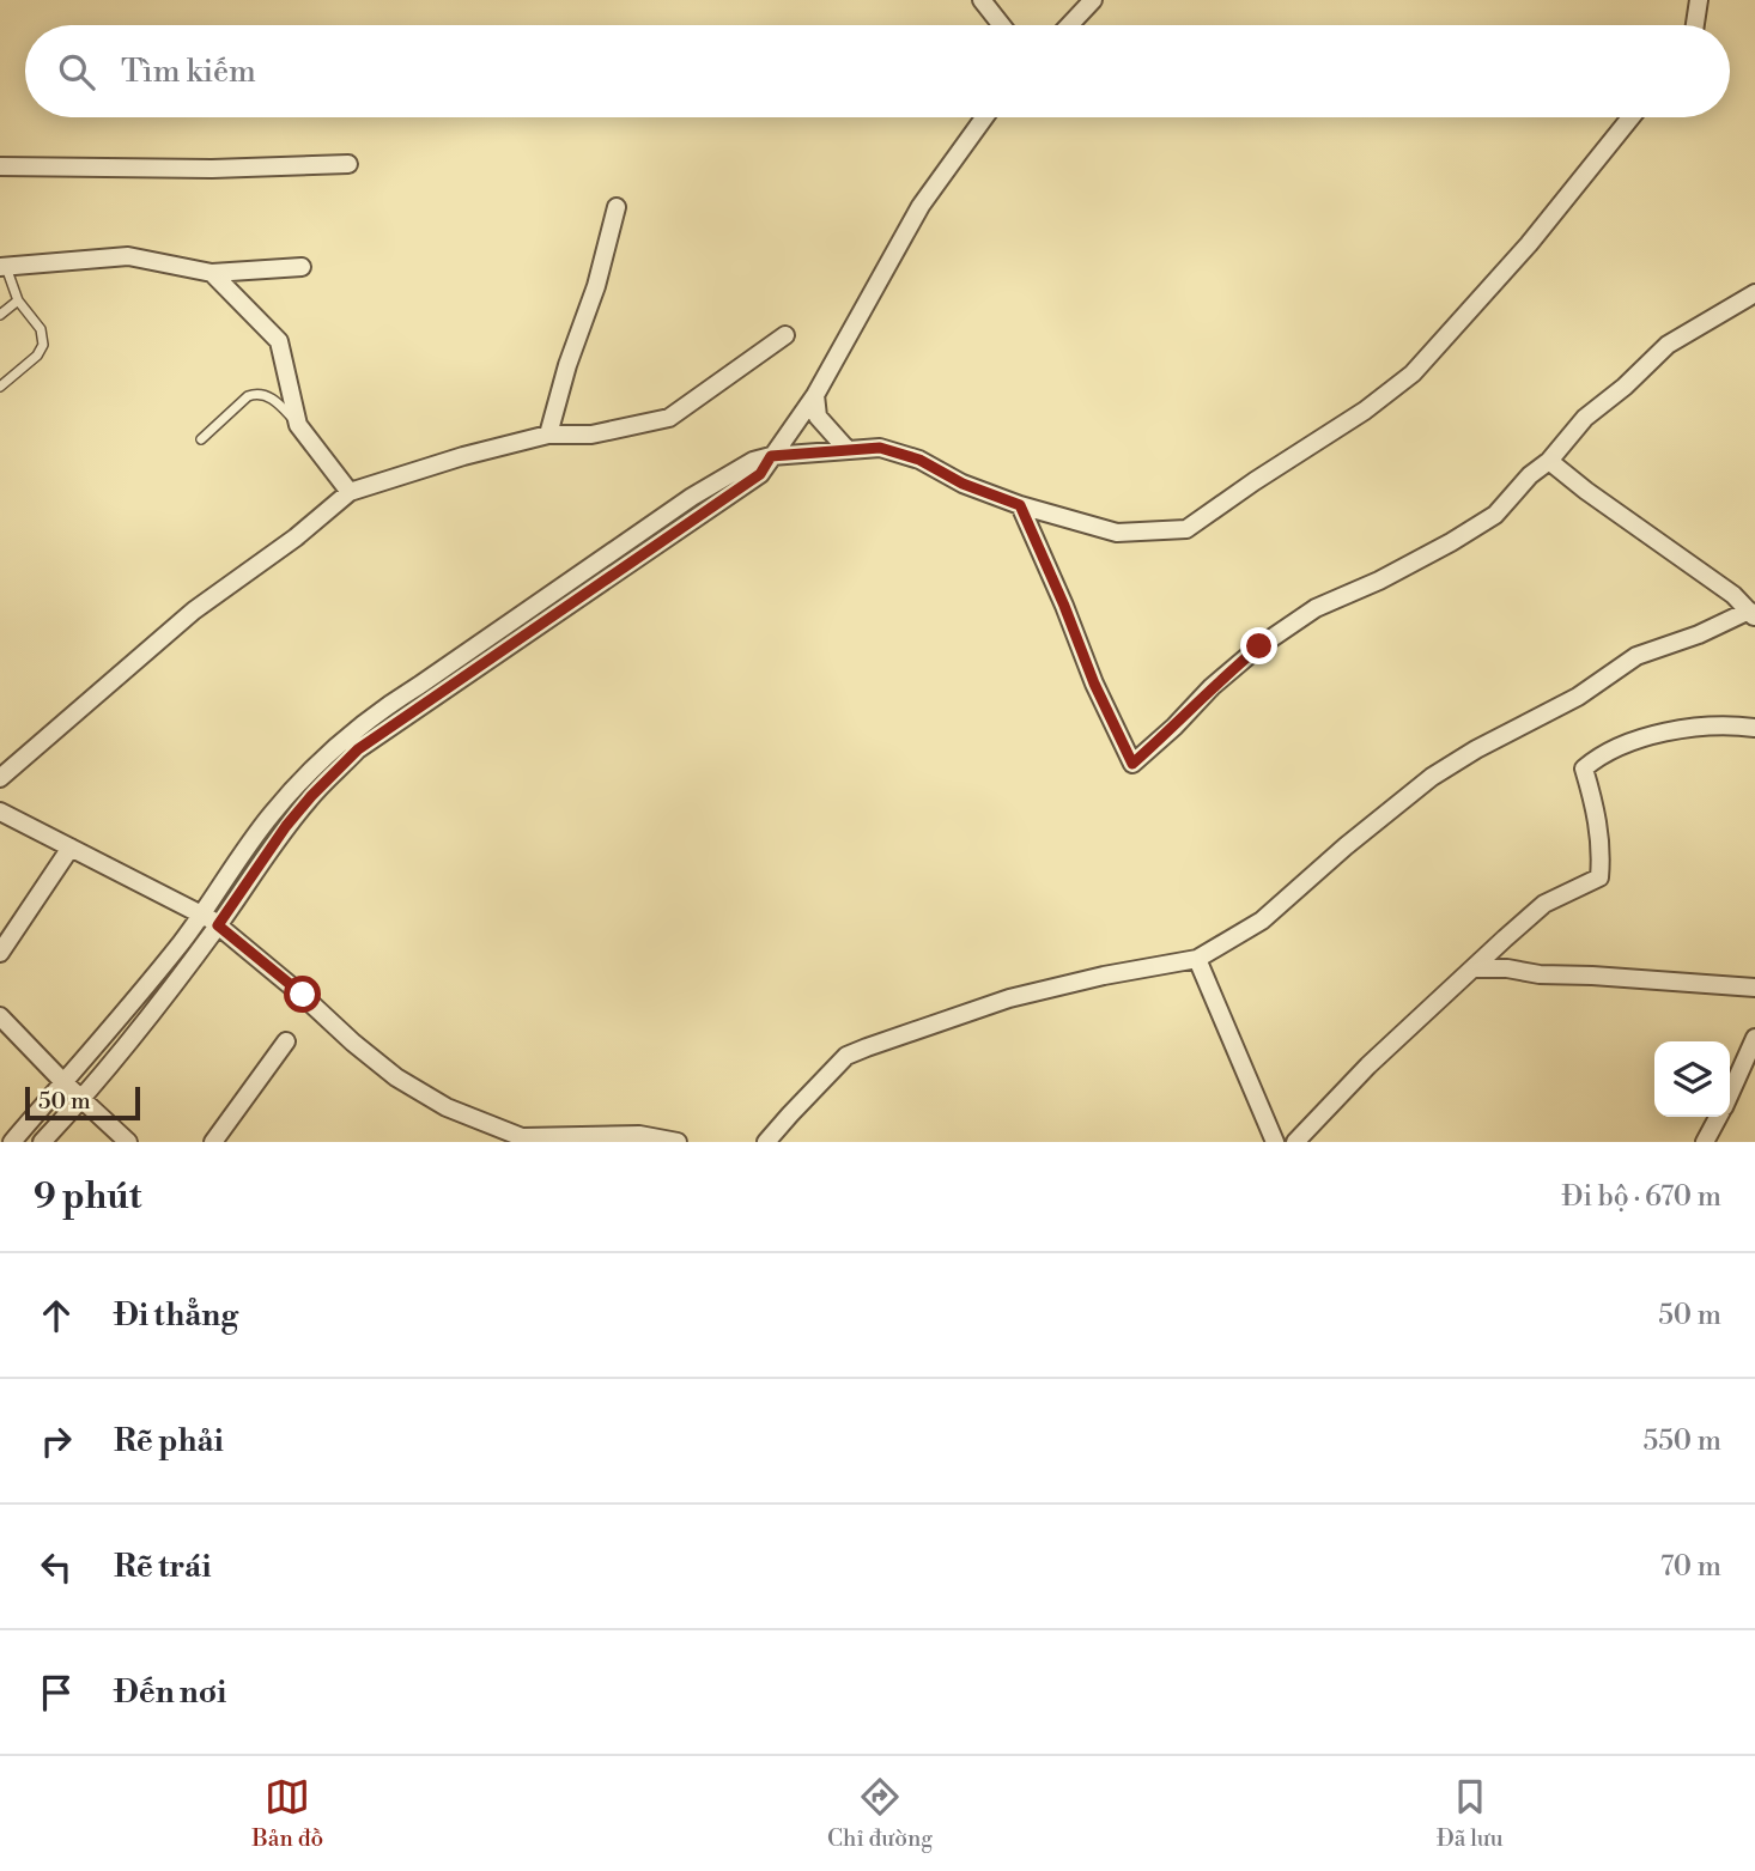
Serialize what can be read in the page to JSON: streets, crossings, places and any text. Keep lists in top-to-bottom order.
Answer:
{
  "scale_bar": "50 m",
  "page": {
    "search": "Tìm kiếm",
    "scale": "50 m",
    "heading": ["9 phút", "Đi bộ · 670 m"],
    "list": [
      ["Đi thẳng", "50 m"],
      ["Rẽ phải", "550 m"],
      ["Rẽ trái", "70 m"],
      "Đến nơi"
    ],
    "nav": ["Bản đồ", "Chỉ đường", "Đã lưu"]
  }
}
